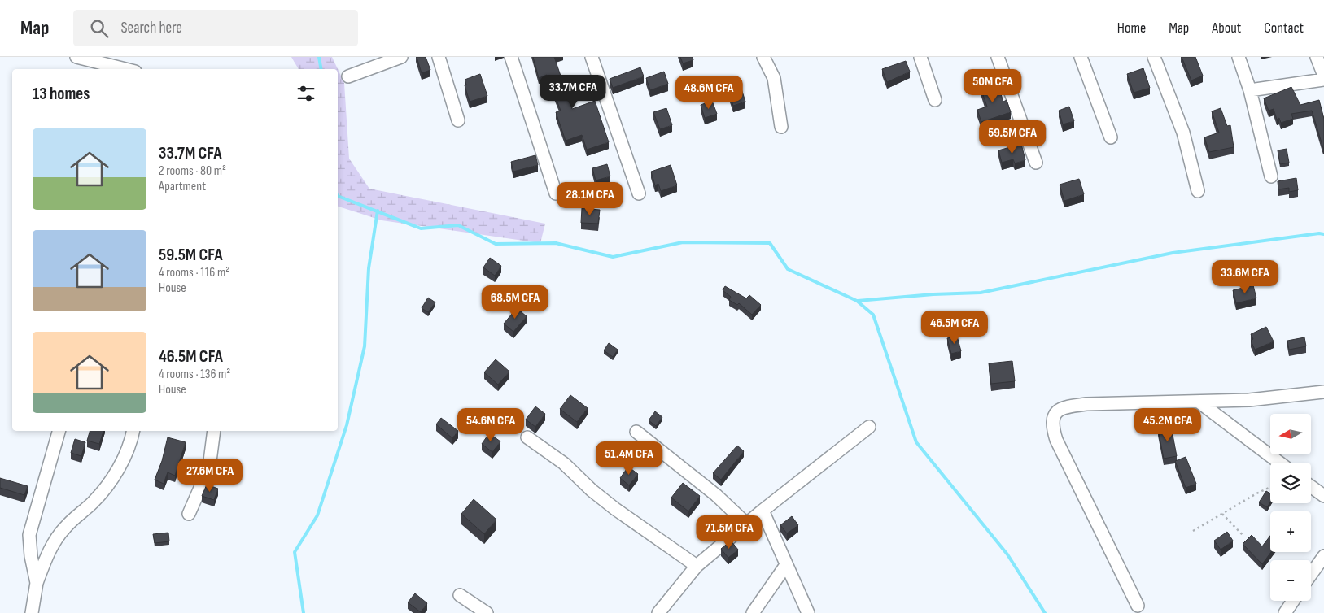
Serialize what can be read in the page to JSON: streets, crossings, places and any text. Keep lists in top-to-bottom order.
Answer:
{
  "north": "left",
  "page": {
    "header": "Map",
    "search": "Search here",
    "nav": [
      "Home",
      "Map",
      "About",
      "Contact"
    ],
    "price": [
      "50M CFA",
      "33.7M CFA",
      "48.6M CFA",
      "59.5M CFA",
      "28.1M CFA",
      "33.6M CFA",
      "68.5M CFA",
      "46.5M CFA",
      "54.6M CFA",
      "45.2M CFA",
      "51.4M CFA",
      "27.6M CFA",
      "71.5M CFA"
    ],
    "heading": "13 homes",
    "list": [
      {
        "name": "33.7M CFA",
        "note": "2 rooms · 80 m² · Apartment"
      },
      {
        "name": "59.5M CFA",
        "note": "4 rooms · 116 m² · House"
      },
      {
        "name": "46.5M CFA",
        "note": "4 rooms · 136 m² · House"
      }
    ],
    "map_buttons": ["+", "−"]
  }
}
